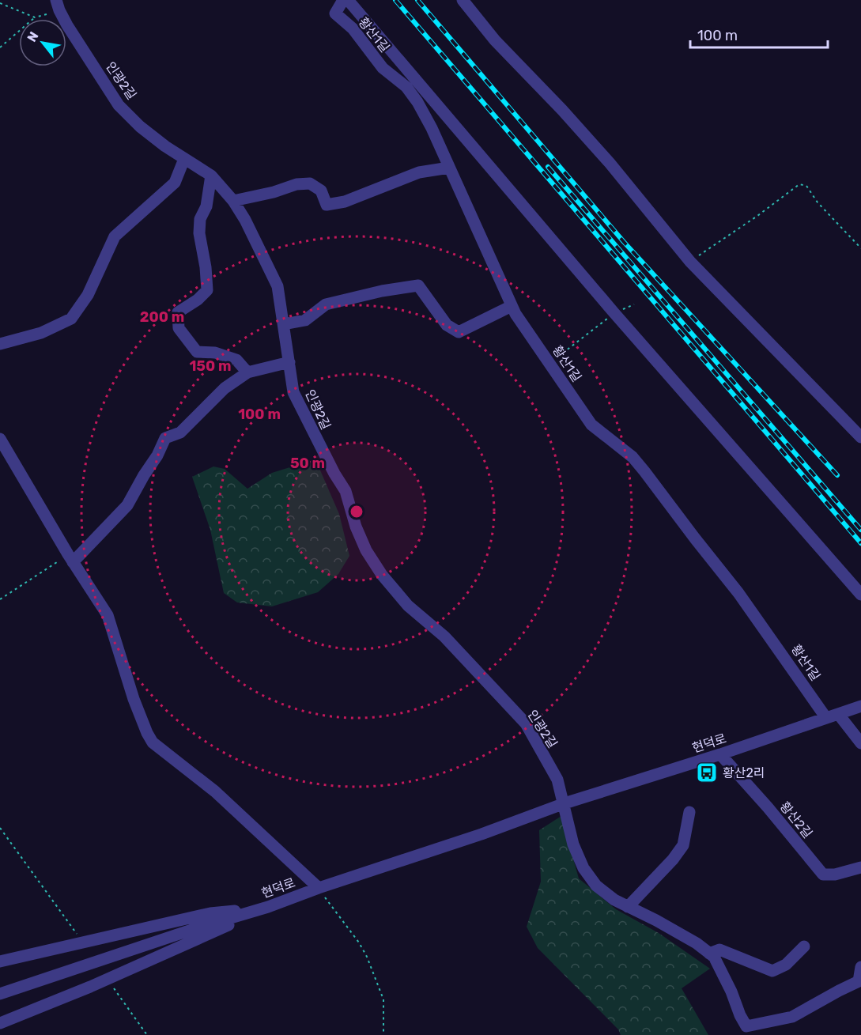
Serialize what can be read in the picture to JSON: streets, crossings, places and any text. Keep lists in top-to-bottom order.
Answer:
{
  "streets": {
    "street": [
      "황산1길",
      "인광2길",
      "현덕로",
      "황산2길"
    ]
  },
  "crossings": [
    ["황산1길", "현덕로"],
    ["인광2길", "현덕로"],
    ["현덕로", "황산2길"]
  ],
  "places": {
    "bus stop": ["황산2리"]
  },
  "scale_bar": "100 m",
  "north": "top left",
  "rings": [
    "200 m",
    "150 m",
    "100 m",
    "50 m"
  ]
}
